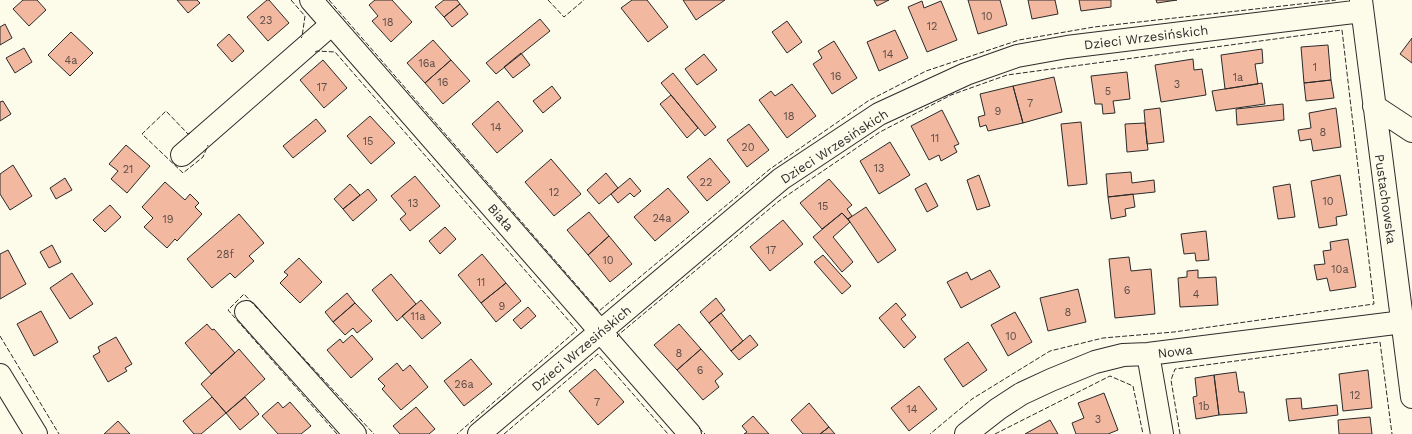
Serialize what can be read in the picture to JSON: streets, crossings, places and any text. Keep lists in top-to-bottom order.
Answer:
{
  "streets": {
    "street": [
      "Dzieci Wrzesińskich",
      "Pustachowska",
      "Biała",
      "Nowa"
    ]
  },
  "crossings": [
    ["Dzieci Wrzesińskich", "Pustachowska"],
    ["Dzieci Wrzesińskich", "Biała"],
    ["Pustachowska", "Nowa"]
  ],
  "house_numbers": [
    "10",
    "23",
    "18",
    "12",
    "14",
    "4a",
    "16a",
    "1",
    "16",
    "1a",
    "16",
    "3",
    "17",
    "5",
    "7",
    "9",
    "18",
    "14",
    "8",
    "11",
    "15",
    "20",
    "13",
    "21",
    "22",
    "12",
    "10",
    "13",
    "15",
    "24a",
    "19",
    "17",
    "28f",
    "10",
    "10a",
    "11",
    "6",
    "4",
    "9",
    "8",
    "11a",
    "10",
    "8",
    "6",
    "26a",
    "12",
    "7",
    "1b",
    "14",
    "3"
  ]
}
